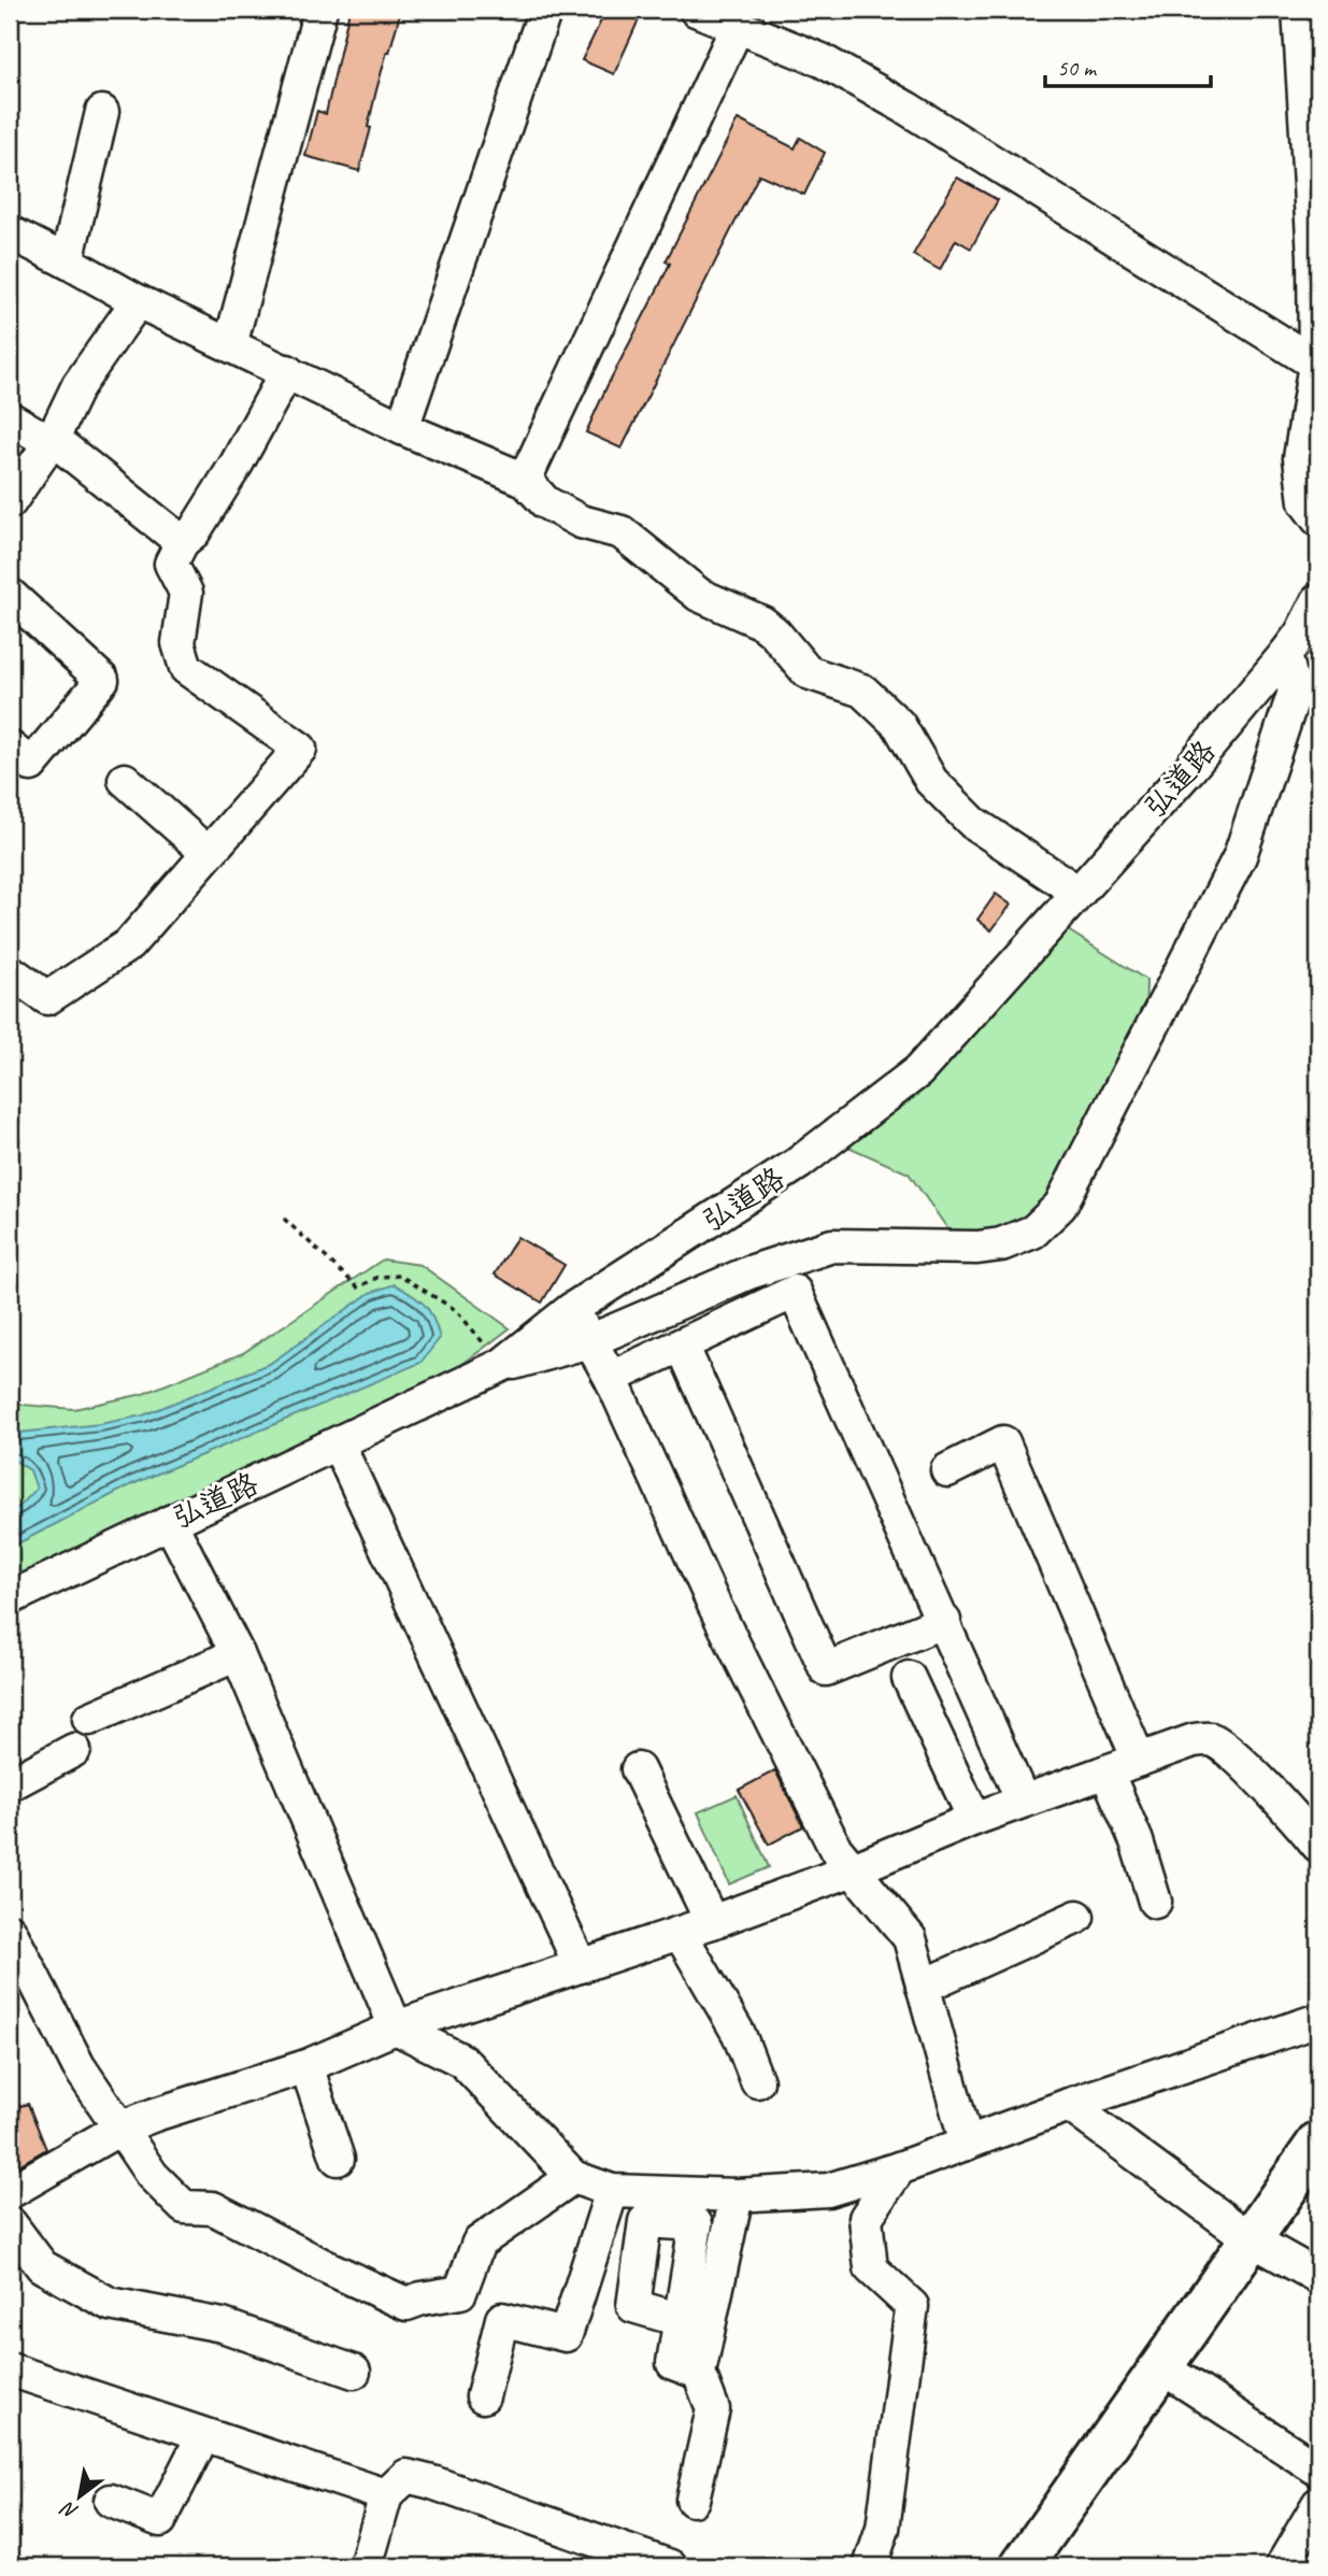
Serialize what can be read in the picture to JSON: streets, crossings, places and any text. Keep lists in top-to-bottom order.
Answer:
{
  "streets": {
    "street": ["弘道路"]
  },
  "scale_bar": "50 m",
  "north": "bottom left"
}
